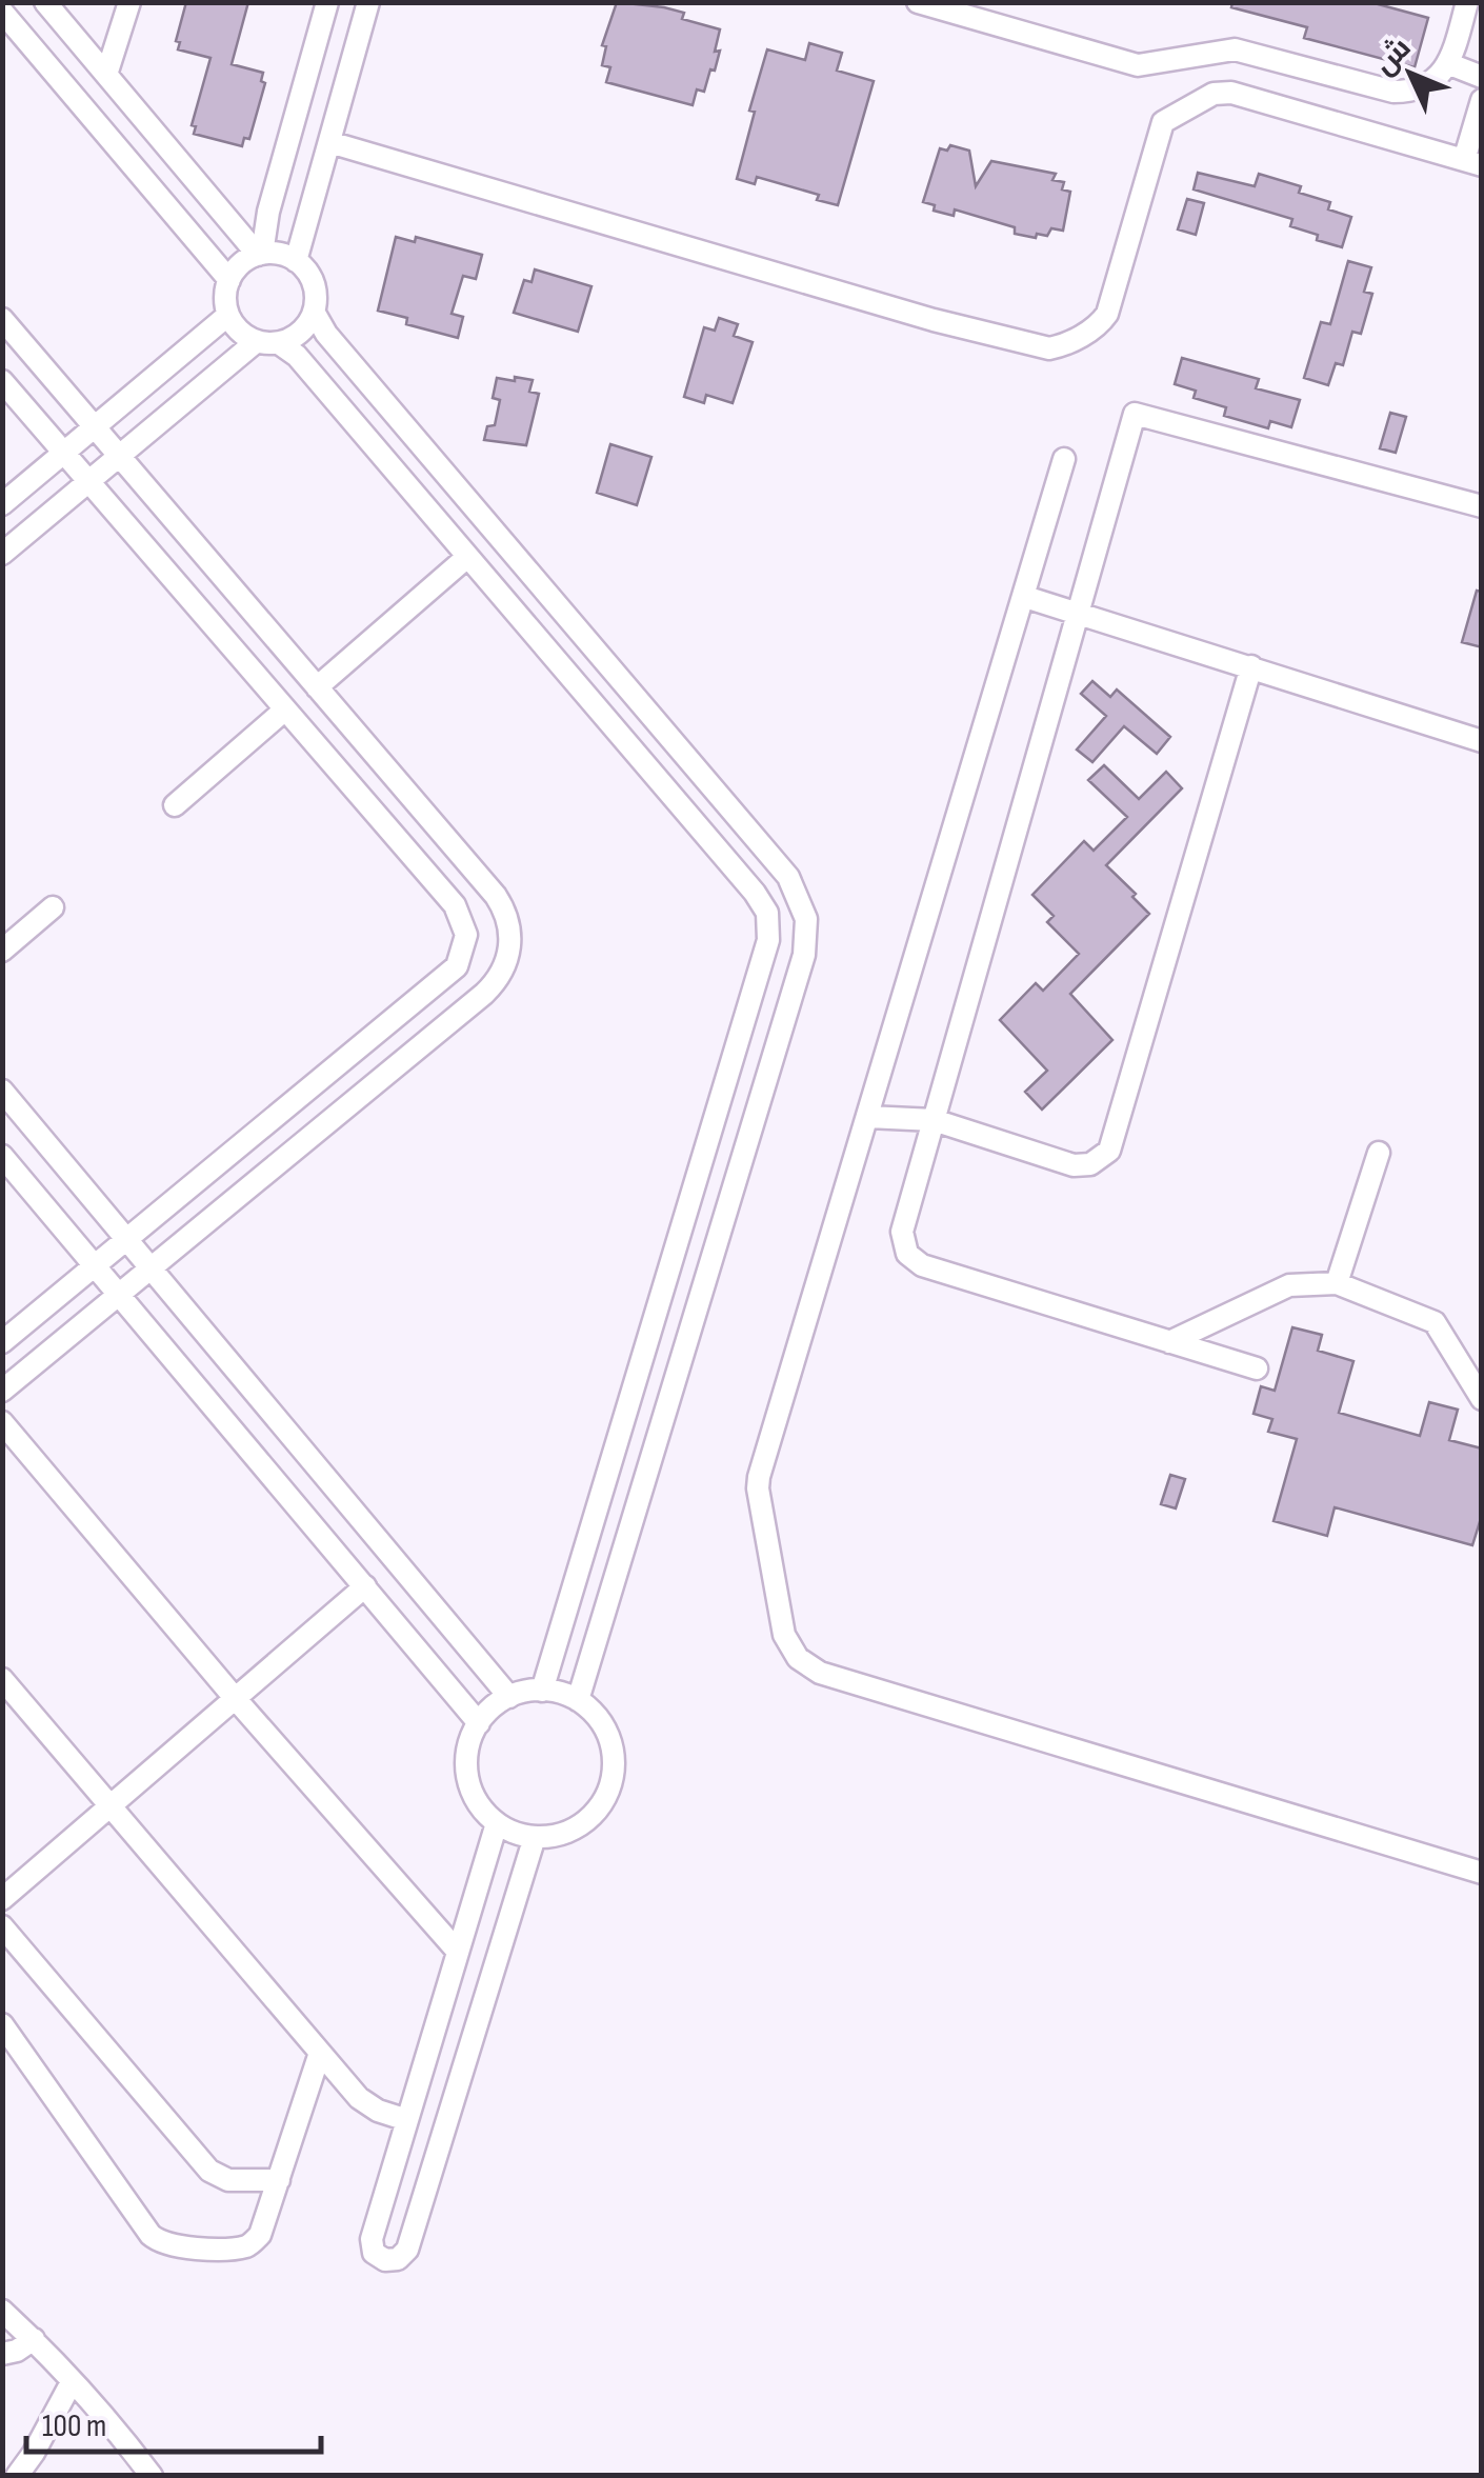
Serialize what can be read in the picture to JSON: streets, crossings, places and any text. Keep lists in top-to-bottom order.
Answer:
{
  "scale_bar": "100 m",
  "north": "top left"
}
